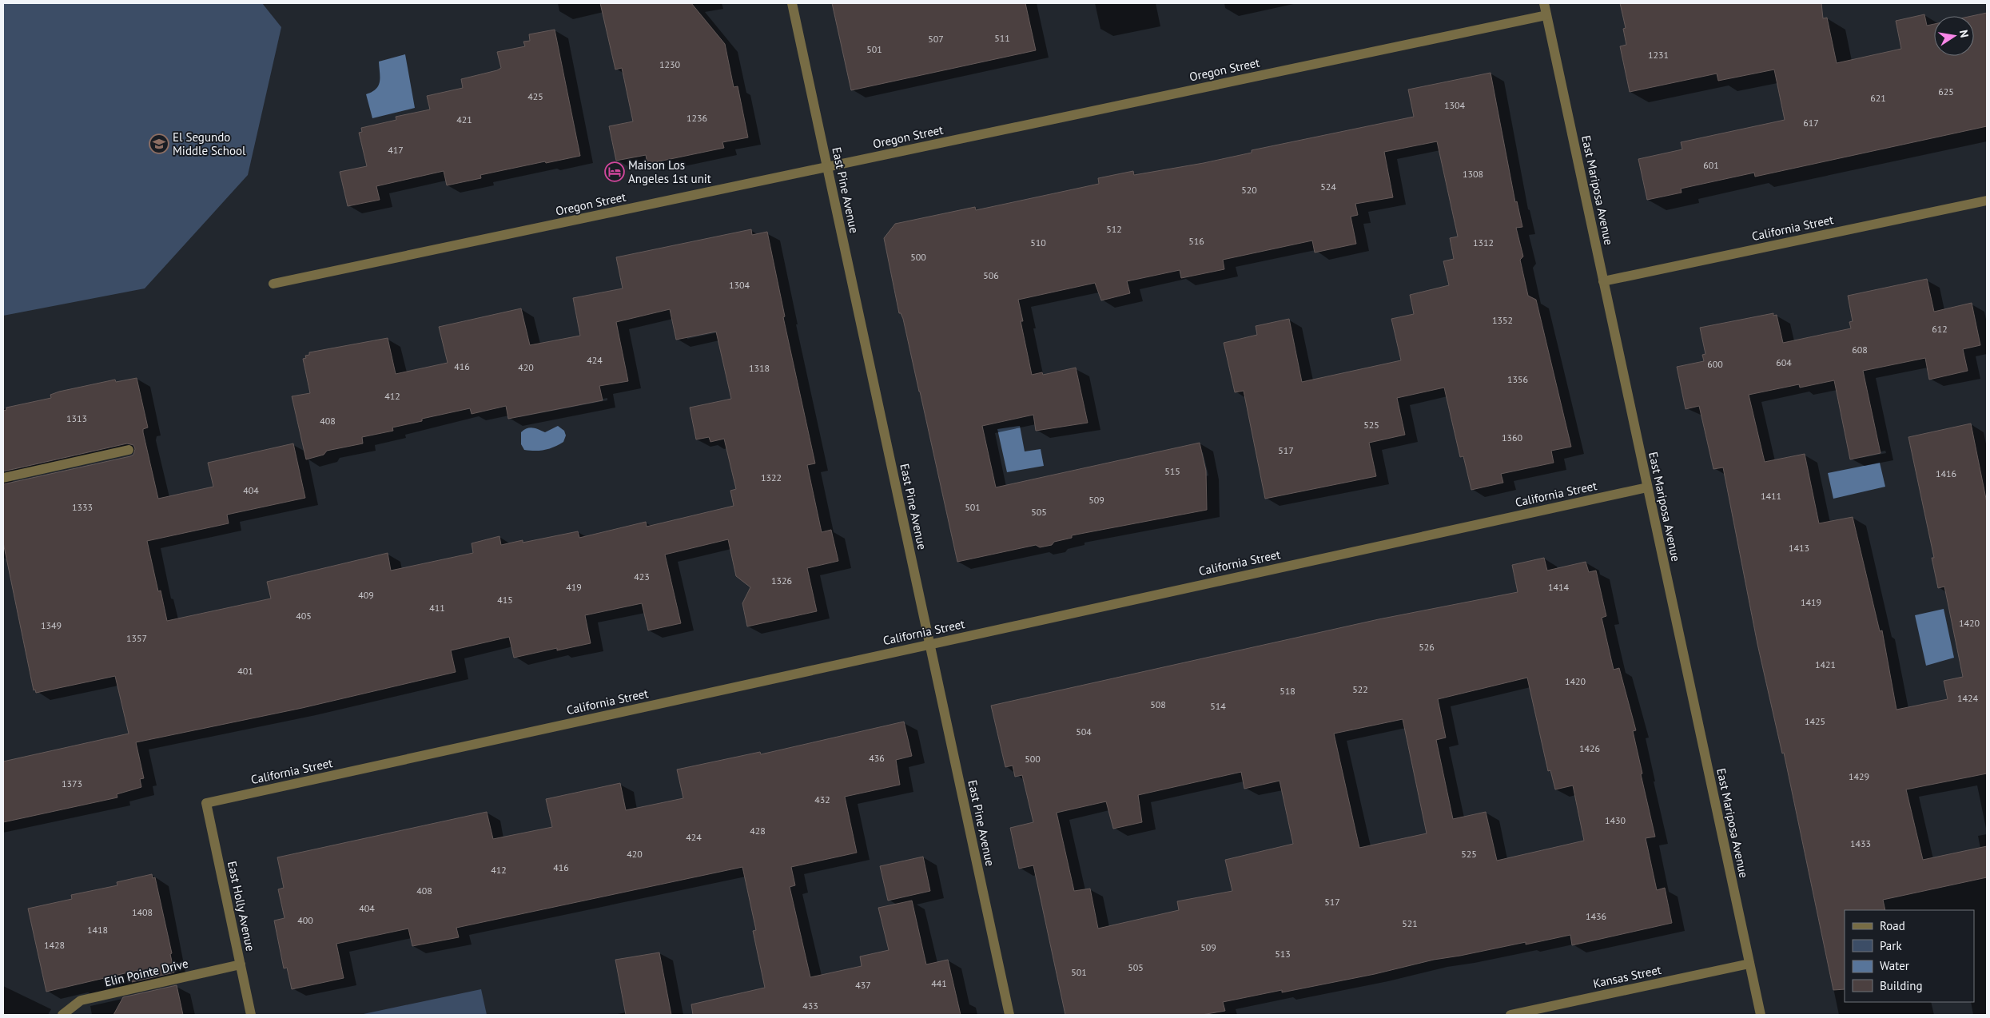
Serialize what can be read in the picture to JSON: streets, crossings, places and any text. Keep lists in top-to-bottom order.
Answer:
{
  "streets": {
    "street": [
      "Oregon Street",
      "East Pine Avenue",
      "East Mariposa Avenue",
      "California Street",
      "East Holly Avenue",
      "Elin Pointe Drive",
      "Kansas Street"
    ]
  },
  "crossings": [
    ["Oregon Street", "East Pine Avenue"],
    ["Oregon Street", "East Mariposa Avenue"],
    ["East Pine Avenue", "California Street"],
    ["East Mariposa Avenue", "California Street"],
    ["East Mariposa Avenue", "Kansas Street"],
    ["California Street", "East Holly Avenue"],
    ["East Holly Avenue", "Elin Pointe Drive"]
  ],
  "places": {
    "school or university": ["El Segundo Middle School"],
    "hotel": ["Maison Los Angeles 1st unit"]
  },
  "house_numbers": [
    "511",
    "507",
    "501",
    "1231",
    "1230",
    "625",
    "425",
    "621",
    "1304",
    "1236",
    "421",
    "617",
    "417",
    "601",
    "1308",
    "524",
    "520",
    "512",
    "516",
    "510",
    "1312",
    "500",
    "506",
    "1304",
    "1352",
    "612",
    "608",
    "424",
    "604",
    "600",
    "416",
    "420",
    "1318",
    "1356",
    "412",
    "1313",
    "408",
    "525",
    "1360",
    "517",
    "515",
    "1416",
    "1322",
    "404",
    "1411",
    "509",
    "1333",
    "501",
    "505",
    "1413",
    "423",
    "1326",
    "419",
    "1414",
    "409",
    "415",
    "1419",
    "411",
    "405",
    "1420",
    "1349",
    "1357",
    "526",
    "1421",
    "401",
    "1420",
    "522",
    "518",
    "1424",
    "508",
    "514",
    "1425",
    "504",
    "1426",
    "436",
    "500",
    "1429",
    "1373",
    "432",
    "1430",
    "428",
    "424",
    "1433",
    "420",
    "525",
    "416",
    "412",
    "408",
    "517",
    "404",
    "1408",
    "1436",
    "400",
    "521",
    "1418",
    "1428",
    "509",
    "513",
    "505",
    "501",
    "441",
    "437",
    "433"
  ],
  "legend": [
    "Road",
    "Park",
    "Water",
    "Building"
  ],
  "north": "right"
}
